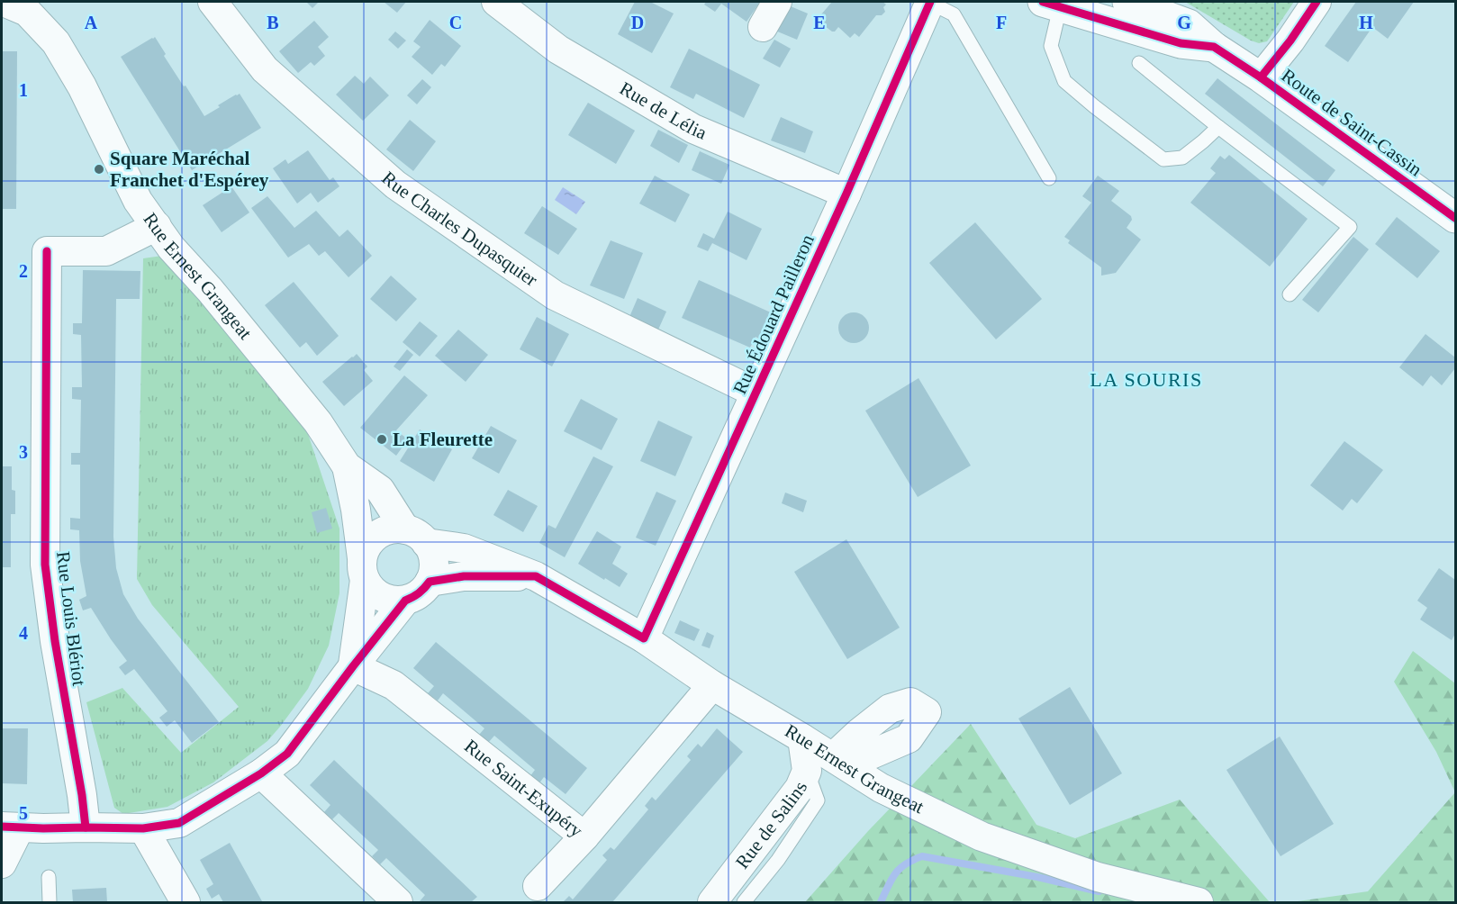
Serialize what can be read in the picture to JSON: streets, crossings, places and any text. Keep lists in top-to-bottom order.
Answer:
{
  "streets": {
    "street": [
      "Rue de Lélia",
      "Route de Saint-Cassin",
      "Rue Charles Dupasquier",
      "Rue Ernest Grangeat",
      "Rue Édouard Pailleron",
      "Rue Louis Blériot",
      "Rue Saint-Exupéry",
      "Rue de Salins"
    ]
  },
  "crossings": [
    ["Rue de Lélia", "Rue Édouard Pailleron"],
    ["Rue Charles Dupasquier", "Rue Édouard Pailleron"],
    ["Rue Ernest Grangeat", "Rue Édouard Pailleron"],
    ["Rue Ernest Grangeat", "Rue Louis Blériot"],
    ["Rue Ernest Grangeat", "Rue Saint-Exupéry"],
    ["Rue Ernest Grangeat", "Rue de Salins"]
  ],
  "districts": ["LA SOURIS"],
  "places": ["Square Maréchal Franchet d'Espérey", "La Fleurette"],
  "grid": {
    "columns": [
      "A",
      "B",
      "C",
      "D",
      "E",
      "F",
      "G",
      "H"
    ],
    "rows": [
      "1",
      "2",
      "3",
      "4",
      "5"
    ]
  }
}
